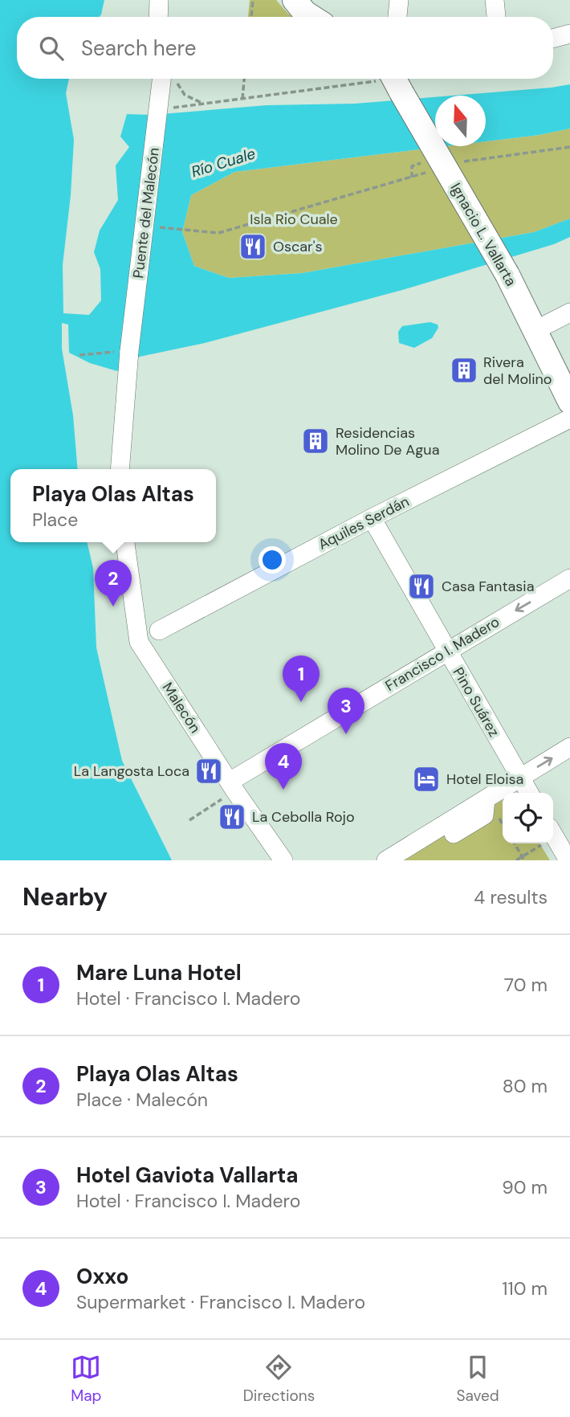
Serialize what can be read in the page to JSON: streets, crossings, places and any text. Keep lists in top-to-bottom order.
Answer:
{
  "streets": {
    "main road": ["Ignacio L. Vallarta"],
    "street": [
      "Puente del Malecón",
      "Aquiles Serdán",
      "Francisco I. Madero",
      "Pino Suárez",
      "Malecón"
    ]
  },
  "crossings": [
    ["Aquiles Serdán", "Pino Suárez"],
    ["Francisco I. Madero", "Pino Suárez"],
    ["Francisco I. Madero", "Malecón"]
  ],
  "water": ["Río Cuale"],
  "parks": ["Isla Rio Cuale"],
  "places": {
    "restaurant": [
      "Oscar's",
      "Casa Fantasia",
      "La Langosta Loca",
      "La Cebolla Rojo"
    ],
    "building": ["Rivera del Molino", "Residencias Molino De Agua"],
    "hotel": ["Hotel Eloisa"]
  },
  "north": "top",
  "page": {
    "search": "Search here",
    "popup": ["Playa Olas Altas", "Place"],
    "pins": [
      "2",
      "1",
      "3",
      "4"
    ],
    "heading": ["Nearby", "4 results"],
    "list": [
      {
        "mark": "1",
        "name": "Mare Luna Hotel",
        "note": "Hotel · Francisco I. Madero",
        "value": "70 m"
      },
      {
        "mark": "2",
        "name": "Playa Olas Altas",
        "note": "Place · Malecón",
        "value": "80 m"
      },
      {
        "mark": "3",
        "name": "Hotel Gaviota Vallarta",
        "note": "Hotel · Francisco I. Madero",
        "value": "90 m"
      },
      {
        "mark": "4",
        "name": "Oxxo",
        "note": "Supermarket · Francisco I. Madero",
        "value": "110 m"
      }
    ],
    "nav": ["Map", "Directions", "Saved"]
  }
}
